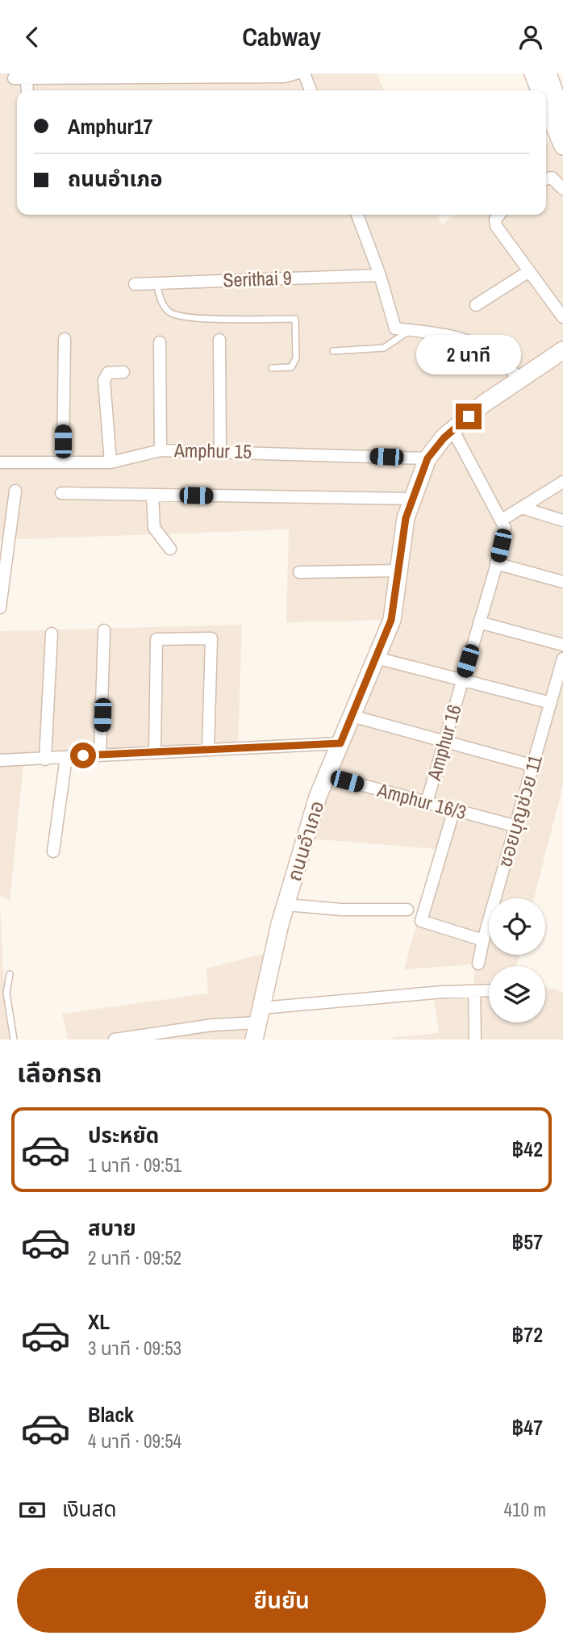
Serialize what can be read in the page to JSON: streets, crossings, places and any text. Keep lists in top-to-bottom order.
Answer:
{
  "streets": {
    "street": [
      "Serithai 9",
      "Amphur 15",
      "Amphur 16",
      "Amphur 16/3",
      "ซอยบุญช่วย 11",
      "ถนนอำเภอ"
    ]
  },
  "crossings": [
    ["Amphur 15", "ถนนอำเภอ"],
    ["Amphur 16", "Amphur 16/3"],
    ["Amphur 16", "ถนนอำเภอ"],
    ["Amphur 16/3", "ซอยบุญช่วย 11"],
    ["Amphur 16/3", "ถนนอำเภอ"]
  ],
  "page": {
    "header": "Cabway",
    "banner": ["Amphur17", "ถนนอำเภอ"],
    "bubble": "2 นาที",
    "heading": "เลือกรถ",
    "list": [
      {
        "name": "ประหยัด",
        "note": "1 นาที · 09:51",
        "value": "฿42"
      },
      {
        "name": "สบาย",
        "note": "2 นาที · 09:52",
        "value": "฿57"
      },
      {
        "name": "XL",
        "note": "3 นาที · 09:53",
        "value": "฿72"
      },
      {
        "name": "Black",
        "note": "4 นาที · 09:54",
        "value": "฿47"
      }
    ],
    "pay": ["เงินสด", "410 m"],
    "buttons": "ยืนยัน"
  }
}
